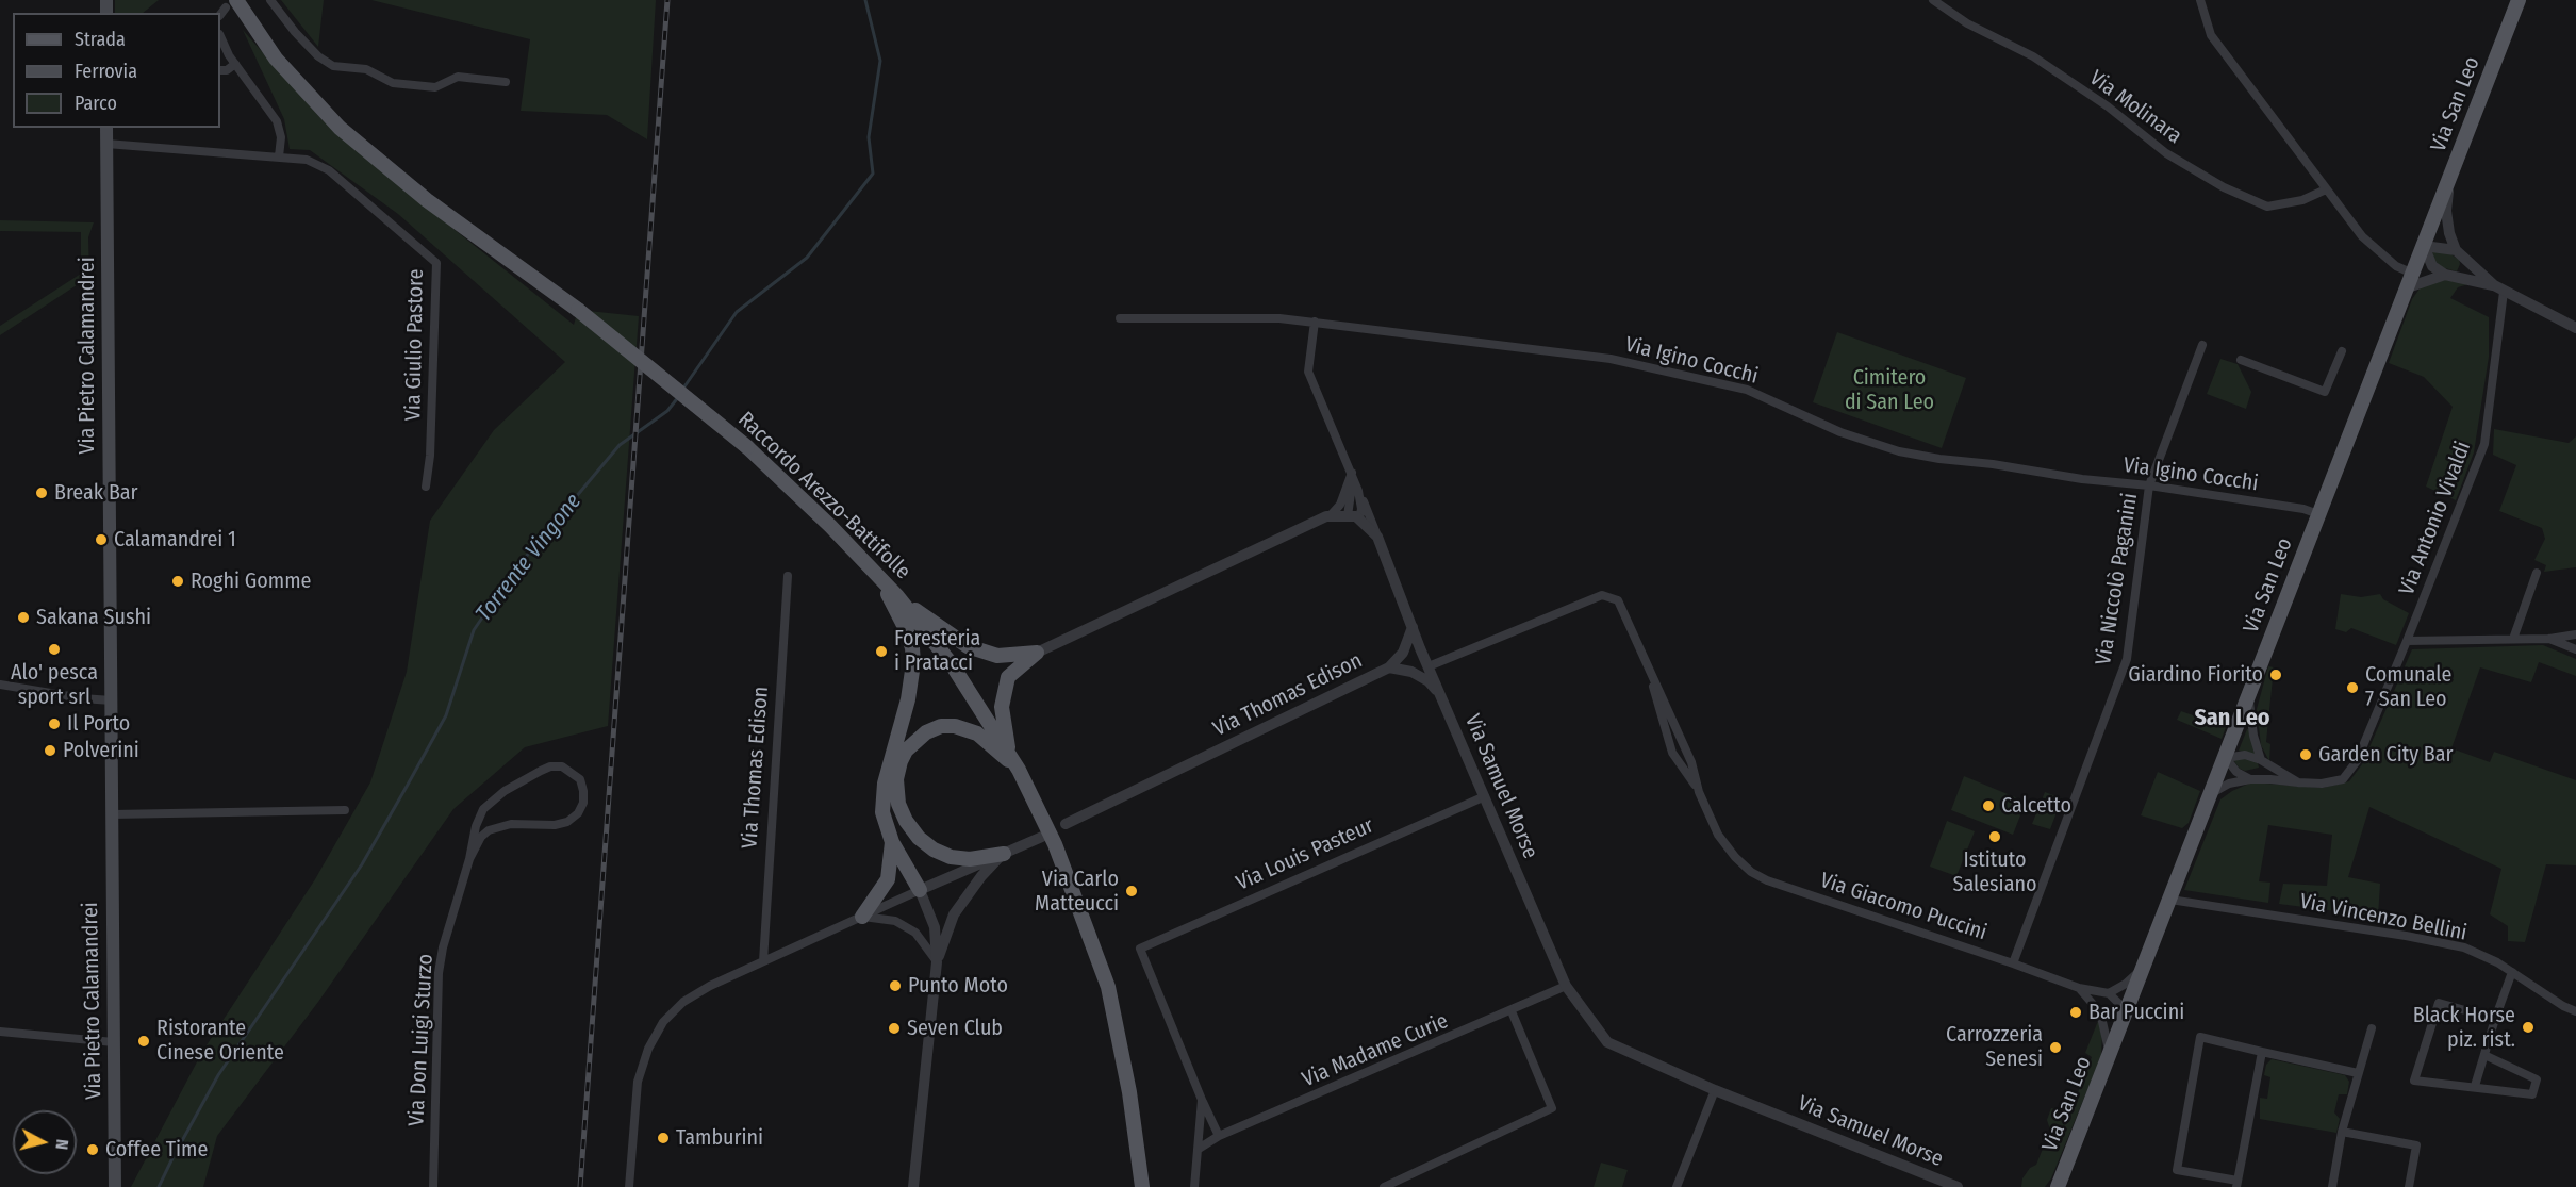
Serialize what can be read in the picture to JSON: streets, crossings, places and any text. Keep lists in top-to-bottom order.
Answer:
{
  "streets": {
    "main road": ["Via San Leo", "Via Pietro Calamandrei", "Raccordo Arezzo-Battifolle"],
    "street": [
      "Via Molinara",
      "Via Giulio Pastore",
      "Via Igino Cocchi",
      "Via Antonio Vivaldi",
      "Via Niccolò Paganini",
      "Via Thomas Edison",
      "Via Samuel Morse",
      "Via Louis Pasteur",
      "Via Giacomo Puccini",
      "Via Vincenzo Bellini",
      "Via Don Luigi Sturzo",
      "Via Madame Curie"
    ]
  },
  "crossings": [
    ["Via San Leo", "Via Igino Cocchi"],
    ["Via San Leo", "Via Vincenzo Bellini"],
    ["Via Giulio Pastore", "Via Pietro Calamandrei"],
    ["Via Igino Cocchi", "Via Niccolò Paganini"],
    ["Via Niccolò Paganini", "Via Giacomo Puccini"],
    ["Via Samuel Morse", "Via Louis Pasteur"],
    ["Via Samuel Morse", "Via Giacomo Puccini"],
    ["Via Samuel Morse", "Via Madame Curie"]
  ],
  "districts": ["San Leo"],
  "water": ["Torrente Vingone"],
  "parks": ["Cimitero di San Leo"],
  "places": [
    "Break Bar",
    "Calamandrei 1",
    "Roghi Gomme",
    "Sakana Sushi",
    "Alo' pesca sport srl",
    "Foresteria i Pratacci",
    "Giardino Fiorito",
    "Comunale 7 San Leo",
    "Il Porto",
    "Polverini",
    "Garden City Bar",
    "Calcetto",
    "Istituto Salesiano",
    "Via Carlo Matteucci",
    "Punto Moto",
    "Bar Puccini",
    "Black Horse piz. rist.",
    "Seven Club",
    "Ristorante Cinese Oriente",
    "Carrozzeria Senesi",
    "Tamburini",
    "Coffee Time"
  ],
  "legend": ["Strada", "Ferrovia", "Parco"],
  "north": "right"
}
